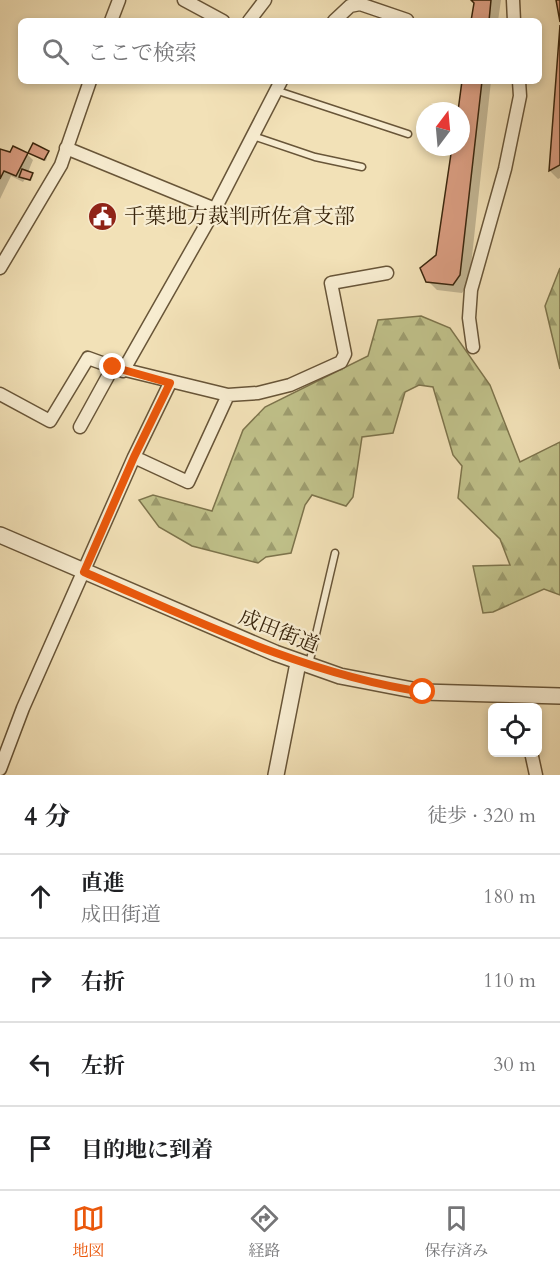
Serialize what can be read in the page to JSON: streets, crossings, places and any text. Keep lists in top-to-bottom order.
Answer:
{
  "streets": {
    "street": ["成田街道"]
  },
  "places": {
    "public building": ["千葉地方裁判所佐倉支部"]
  },
  "north": "top",
  "page": {
    "search": "ここで検索",
    "heading": ["4 分", "徒歩 · 320 m"],
    "list": [
      ["直進", "成田街道", "180 m"],
      ["右折", "110 m"],
      ["左折", "30 m"],
      "目的地に到着"
    ],
    "nav": ["地図", "経路", "保存済み"]
  }
}
